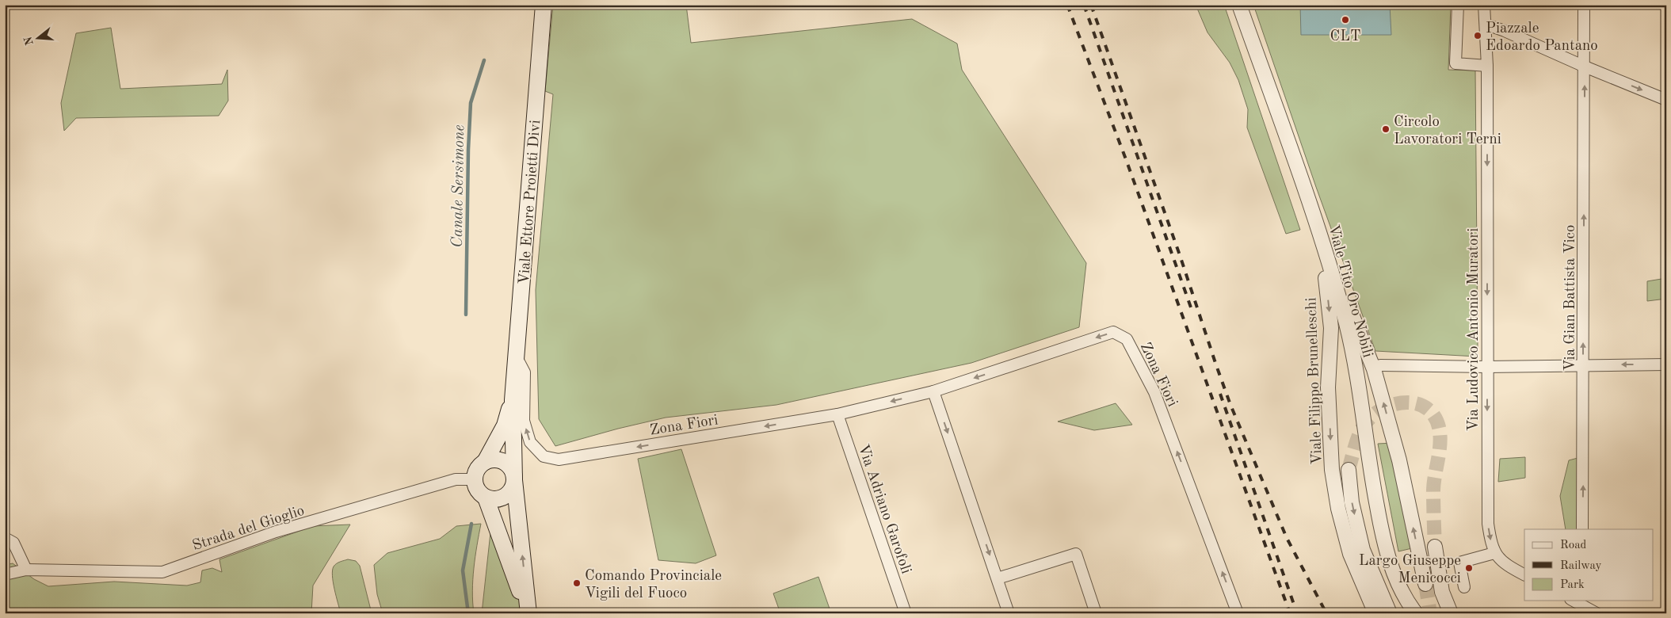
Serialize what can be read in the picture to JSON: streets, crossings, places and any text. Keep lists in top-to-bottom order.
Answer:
{
  "streets": {
    "main road": ["Viale Ettore Proietti Divi"],
    "street": [
      "Viale Tito Oro Nobili",
      "Via Gian Battista Vico",
      "Via Ludovico Antonio Muratori",
      "Zona Fiori",
      "Viale Filippo Brunelleschi",
      "Via Adriano Garofoli",
      "Strada del Gioglio"
    ]
  },
  "crossings": [
    ["Viale Ettore Proietti Divi", "Zona Fiori"],
    ["Viale Ettore Proietti Divi", "Strada del Gioglio"],
    ["Viale Tito Oro Nobili", "Viale Filippo Brunelleschi"],
    ["Zona Fiori", "Via Adriano Garofoli"]
  ],
  "one_way": ["Via Gian Battista Vico"],
  "water": ["Canale Sersimone"],
  "places": [
    "CLT",
    "Piazzale Edoardo Pantano",
    "Circolo Lavoratori Terni",
    "Largo Giuseppe Menicocci",
    "Comando Provinciale Vigili del Fuoco"
  ],
  "legend": ["Road", "Railway", "Park"],
  "north": "left"
}
